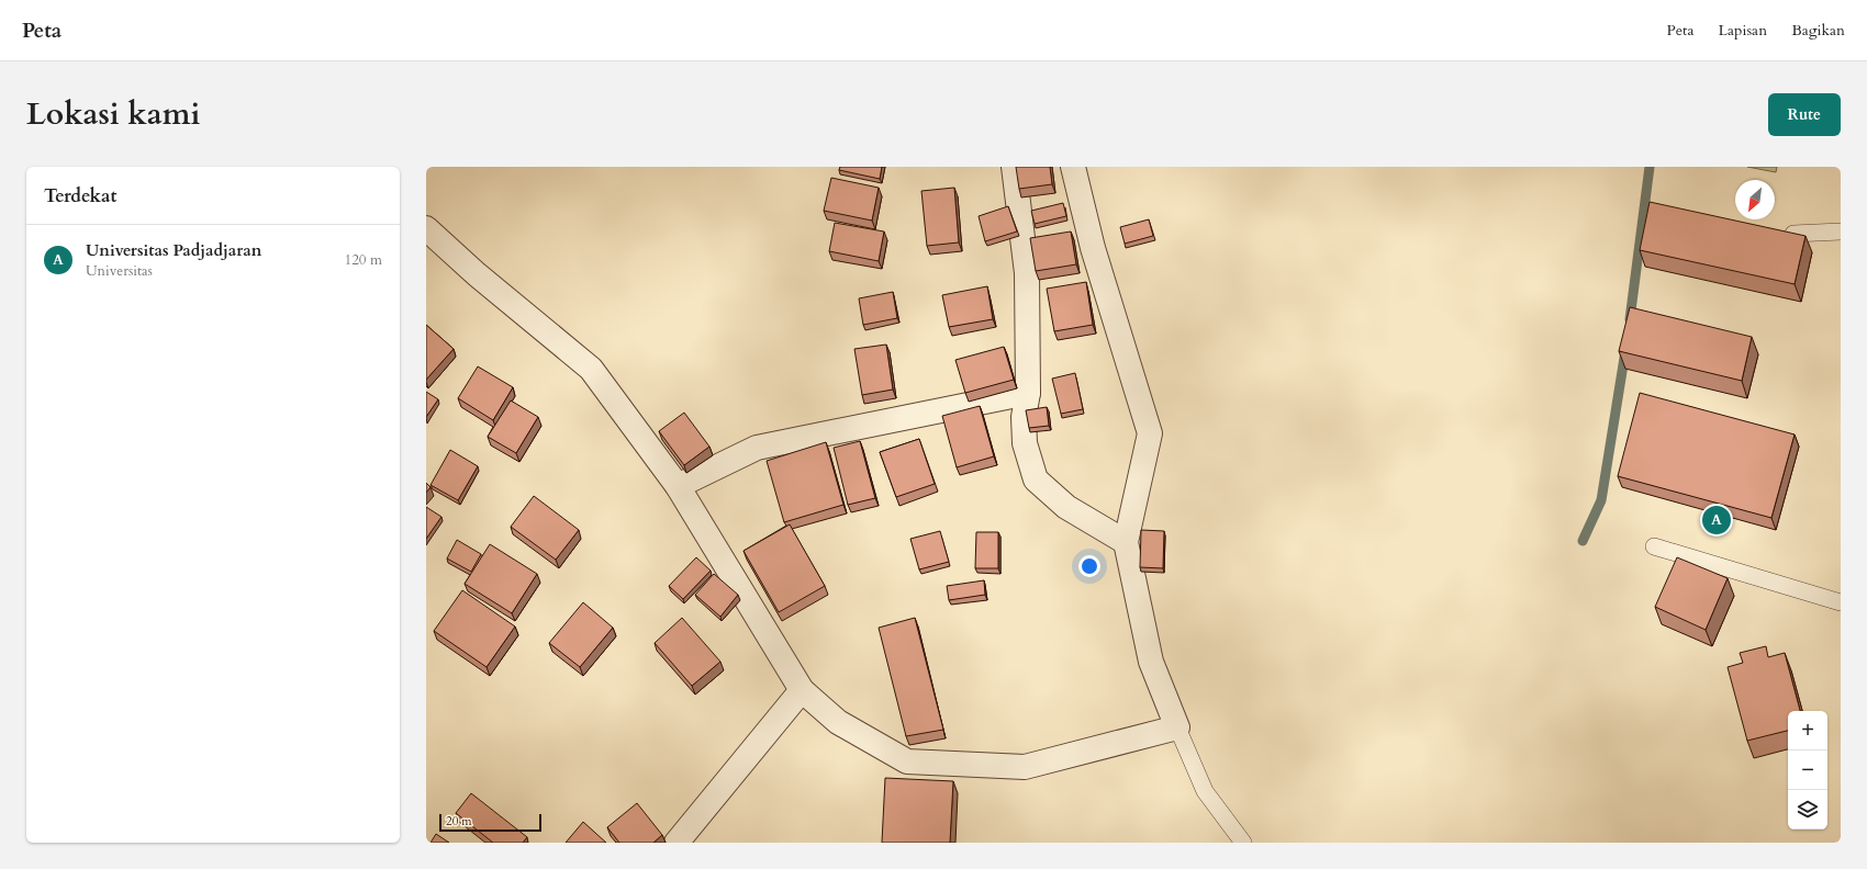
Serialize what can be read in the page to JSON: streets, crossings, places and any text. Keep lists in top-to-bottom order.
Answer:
{
  "scale_bar": "20 m",
  "north": "bottom left",
  "page": {
    "header": "Peta",
    "nav": ["Peta", "Lapisan", "Bagikan"],
    "title": "Lokasi kami",
    "buttons": "Rute",
    "heading": "Terdekat",
    "list": [
      {
        "mark": "A",
        "name": "Universitas Padjadjaran",
        "note": "Universitas",
        "value": "120 m"
      }
    ],
    "pins": "A",
    "map_buttons": ["+", "−"],
    "scale": "20 m"
  }
}
